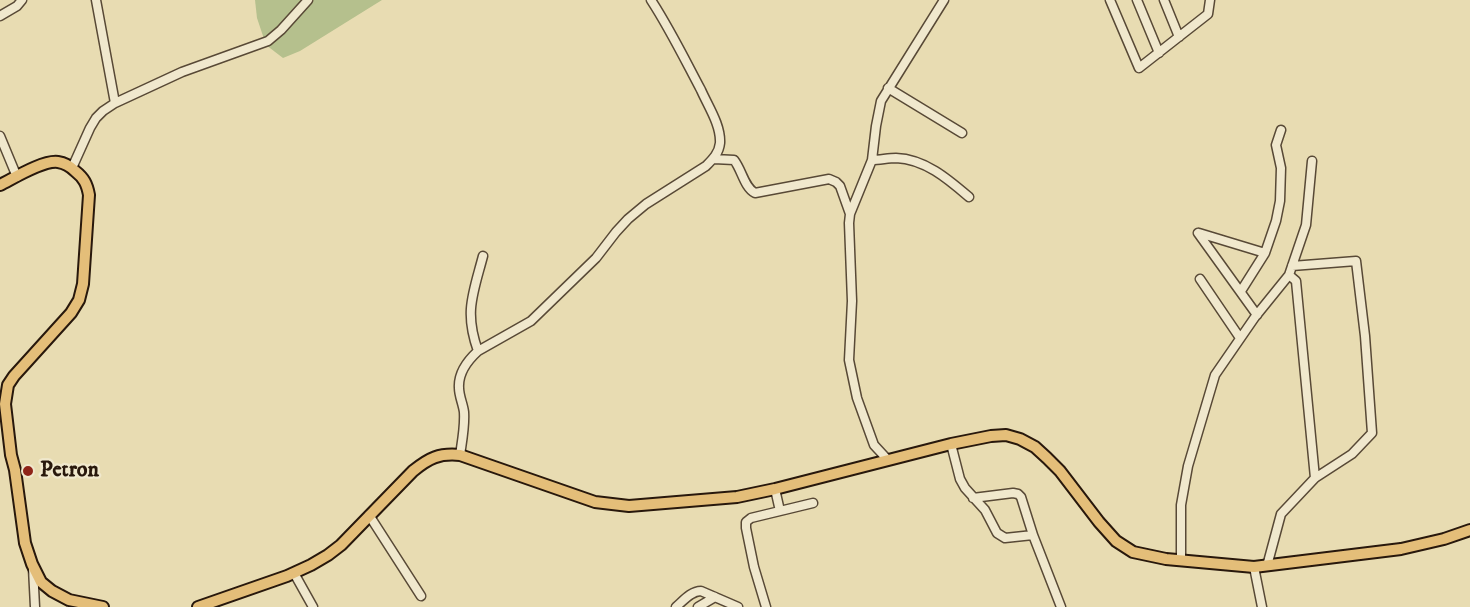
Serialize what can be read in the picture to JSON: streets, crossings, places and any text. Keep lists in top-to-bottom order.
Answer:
{
  "places": ["Petron"]
}
